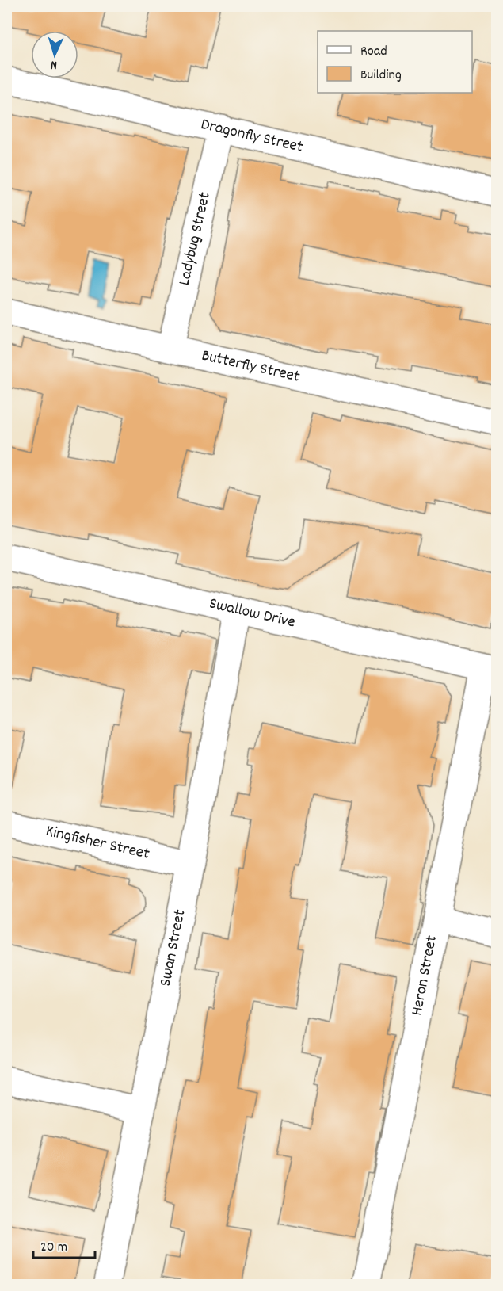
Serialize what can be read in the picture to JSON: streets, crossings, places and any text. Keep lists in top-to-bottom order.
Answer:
{
  "streets": {
    "street": [
      "Dragonfly Street",
      "Ladybug Street",
      "Butterfly Street",
      "Swallow Drive",
      "Kingfisher Street",
      "Swan Street",
      "Heron Street"
    ]
  },
  "crossings": [
    ["Dragonfly Street", "Ladybug Street"],
    ["Ladybug Street", "Butterfly Street"],
    ["Swallow Drive", "Swan Street"],
    ["Swallow Drive", "Heron Street"],
    ["Kingfisher Street", "Swan Street"]
  ],
  "legend": ["Road", "Building"],
  "scale_bar": "20 m",
  "north": "bottom"
}
